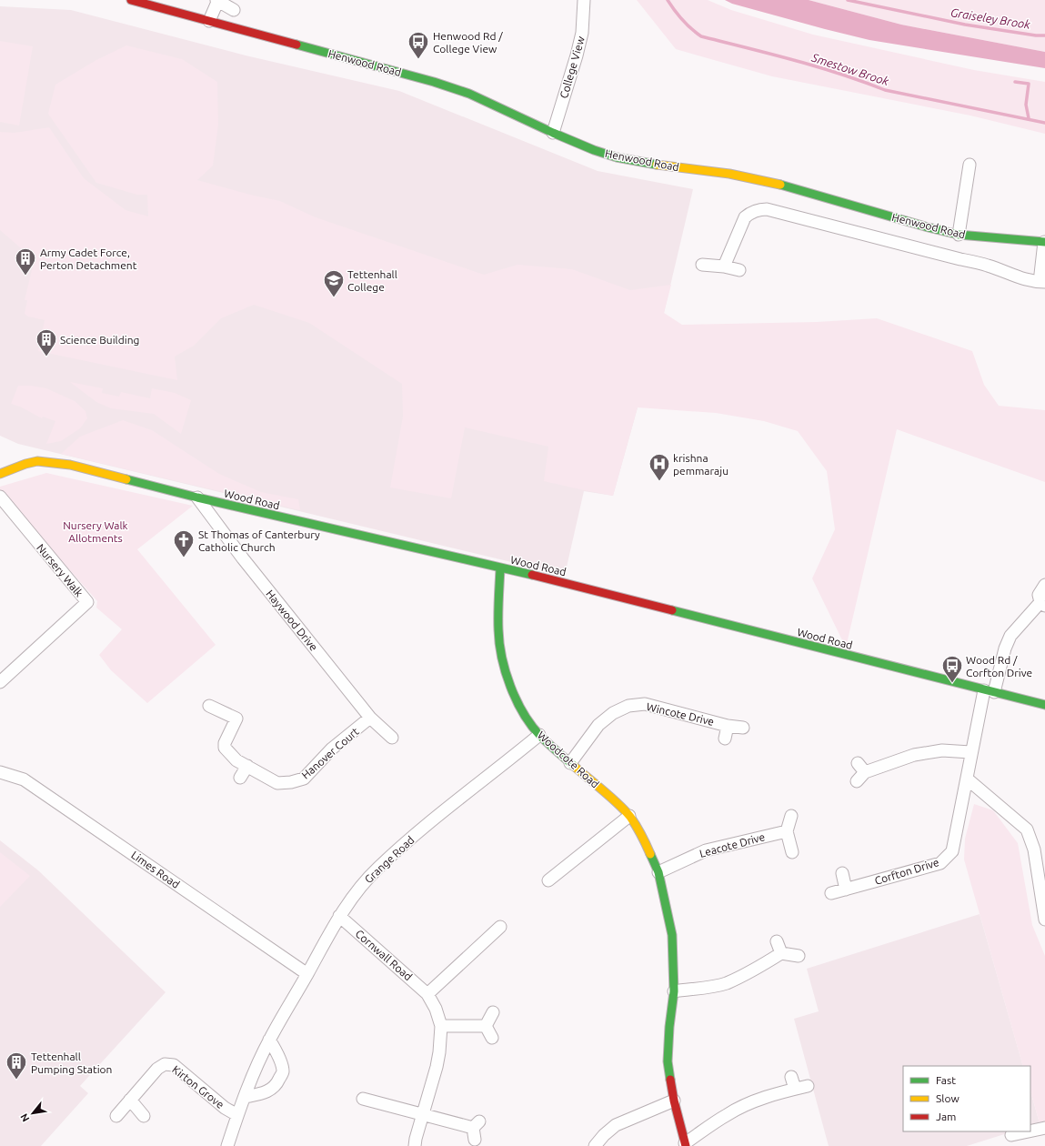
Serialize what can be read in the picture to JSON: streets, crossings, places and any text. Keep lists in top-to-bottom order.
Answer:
{
  "streets": {
    "street": [
      "Henwood Road",
      "College View",
      "Wood Road",
      "Nursery Walk",
      "Haywood Drive",
      "Wincote Drive",
      "Hanover Court",
      "Woodcote Road",
      "Leacote Drive",
      "Grange Road",
      "Limes Road",
      "Corfton Drive",
      "Cornwall Road",
      "Kirton Grove"
    ]
  },
  "crossings": [
    ["Henwood Road", "College View"],
    ["Wood Road", "Haywood Drive"],
    ["Wood Road", "Woodcote Road"],
    ["Wood Road", "Corfton Drive"],
    ["Haywood Drive", "Hanover Court"],
    ["Wincote Drive", "Woodcote Road"],
    ["Woodcote Road", "Leacote Drive"],
    ["Woodcote Road", "Grange Road"],
    ["Grange Road", "Limes Road"],
    ["Grange Road", "Cornwall Road"],
    ["Grange Road", "Kirton Grove"]
  ],
  "water": ["Graiseley Brook", "Smestow Brook"],
  "parks": ["Nursery Walk Allotments"],
  "places": {
    "bus stop": ["Henwood Rd / College View", "Wood Rd / Corfton Drive"],
    "building": ["Army Cadet Force, Perton Detachment", "Science Building", "Tettenhall Pumping Station"],
    "school or university": ["Tettenhall College"],
    "hospital": ["krishna pemmaraju"],
    "church": ["St Thomas of Canterbury Catholic Church"]
  },
  "legend": ["Fast", "Slow", "Jam"],
  "north": "bottom left"
}
